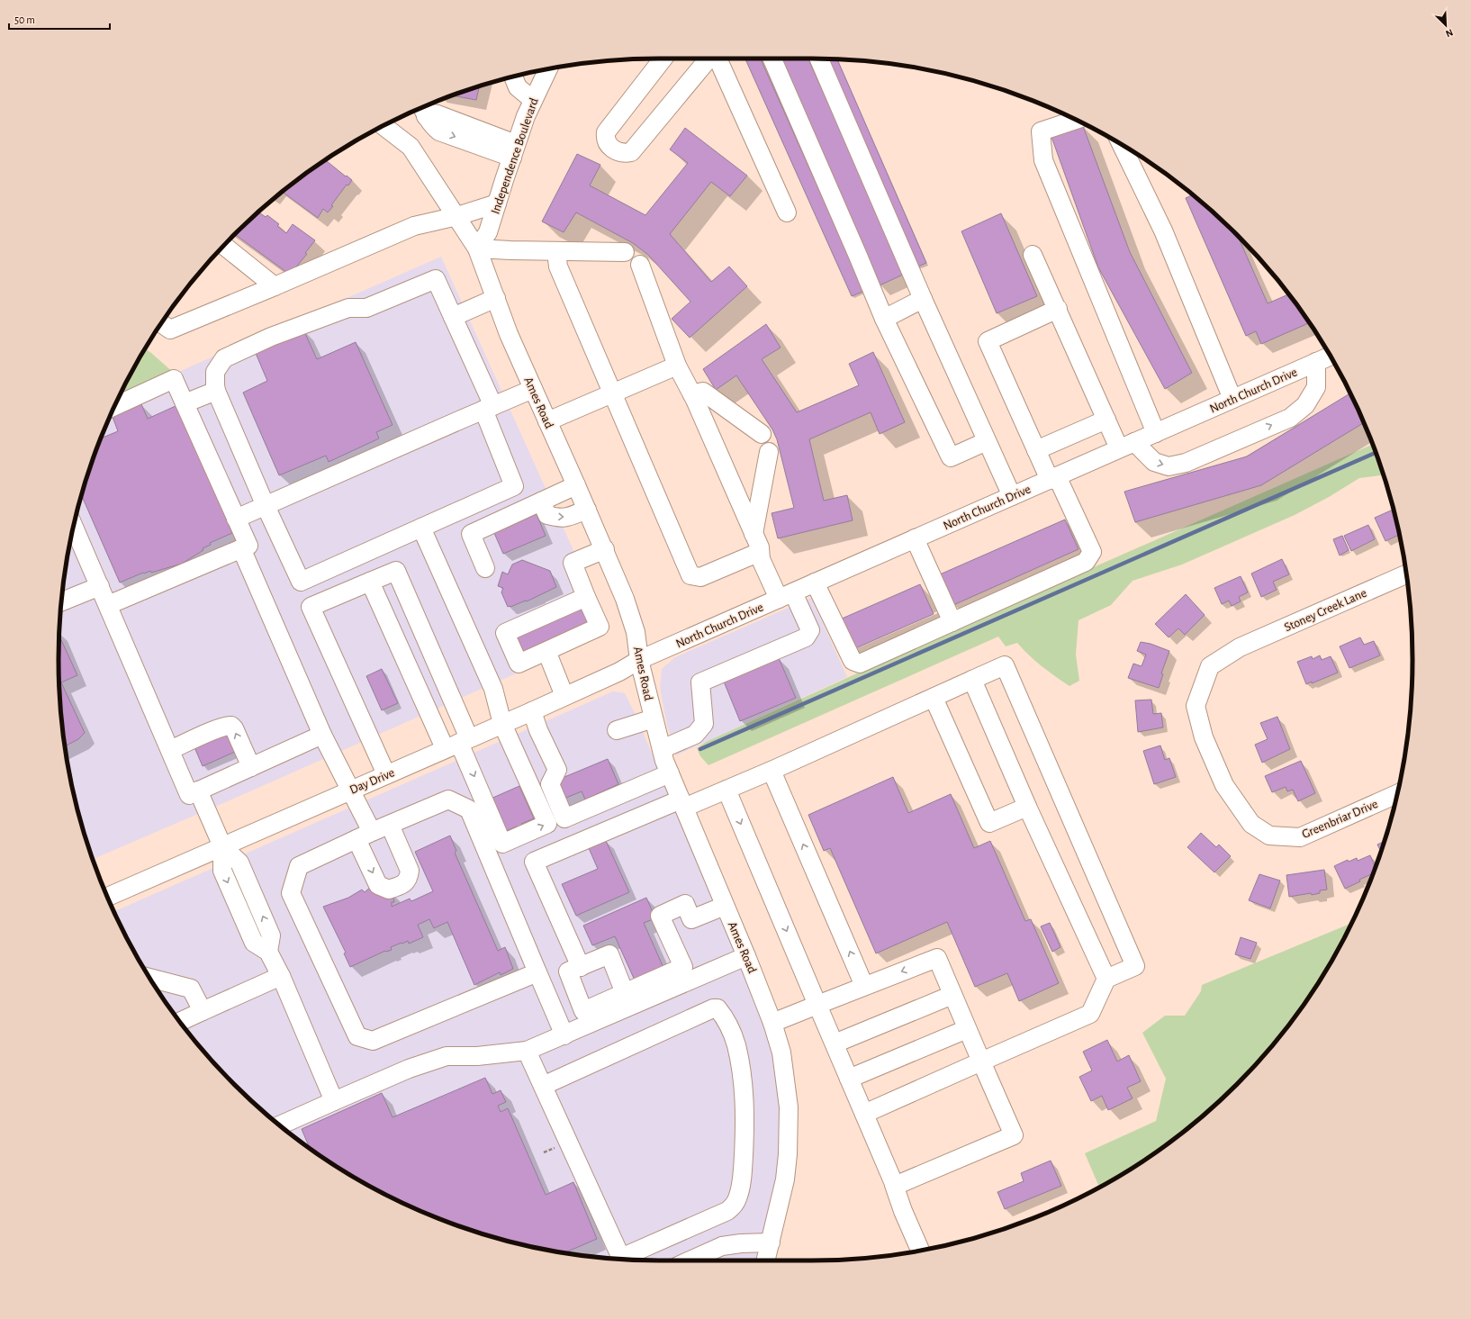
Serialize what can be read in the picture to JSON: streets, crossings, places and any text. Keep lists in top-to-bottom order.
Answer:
{
  "streets": {
    "street": [
      "Independence Boulevard",
      "North Church Drive",
      "Ames Road",
      "Stoney Creek Lane",
      "Day Drive",
      "Greenbriar Drive"
    ]
  },
  "crossings": [
    ["Independence Boulevard", "Ames Road"],
    ["North Church Drive", "Ames Road"],
    ["North Church Drive", "Day Drive"],
    ["Ames Road", "Day Drive"],
    ["Stoney Creek Lane", "Greenbriar Drive"]
  ],
  "scale_bar": "50 m",
  "north": "bottom right"
}
